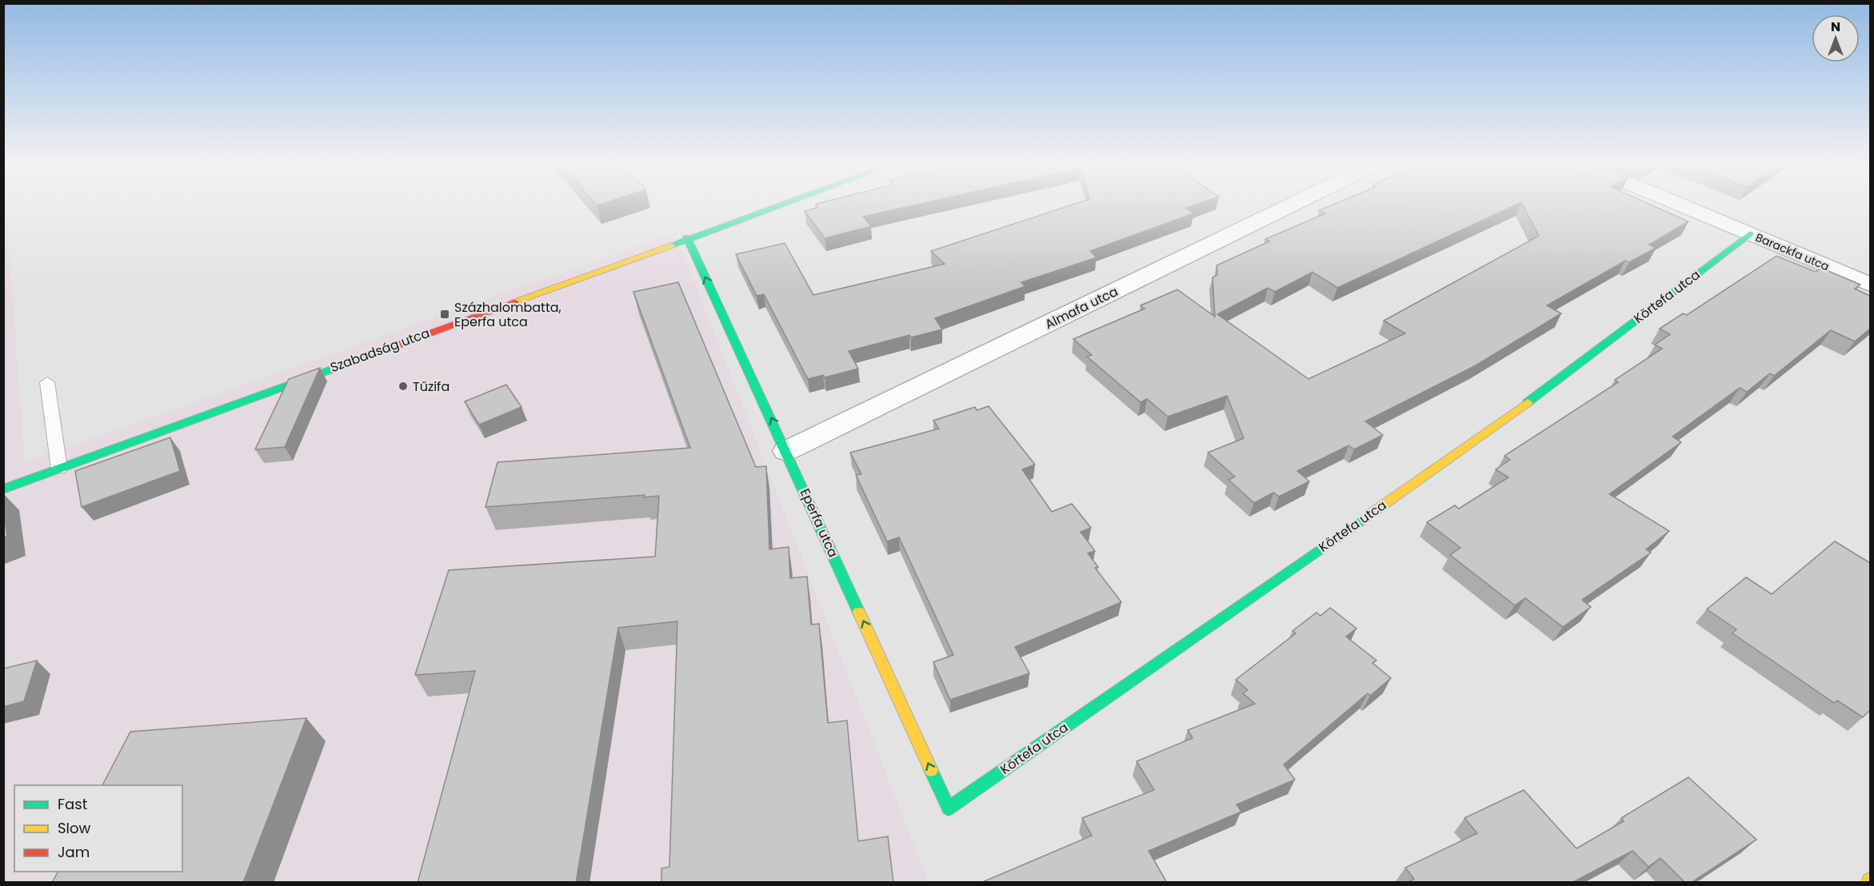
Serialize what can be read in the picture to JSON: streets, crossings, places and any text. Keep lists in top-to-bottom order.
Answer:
{
  "streets": {
    "street": [
      "Barackfa utca",
      "Körtefa utca",
      "Almafa utca",
      "Szabadság utca",
      "Eperfa utca"
    ]
  },
  "crossings": [
    ["Barackfa utca", "Körtefa utca"],
    ["Körtefa utca", "Eperfa utca"],
    ["Almafa utca", "Eperfa utca"],
    ["Szabadság utca", "Eperfa utca"]
  ],
  "one_way": ["Eperfa utca"],
  "places": {
    "transit": ["Százhalombatta, Eperfa utca"],
    "other": ["Tűzifa"]
  },
  "legend": ["Fast", "Slow", "Jam"],
  "north": "top"
}
